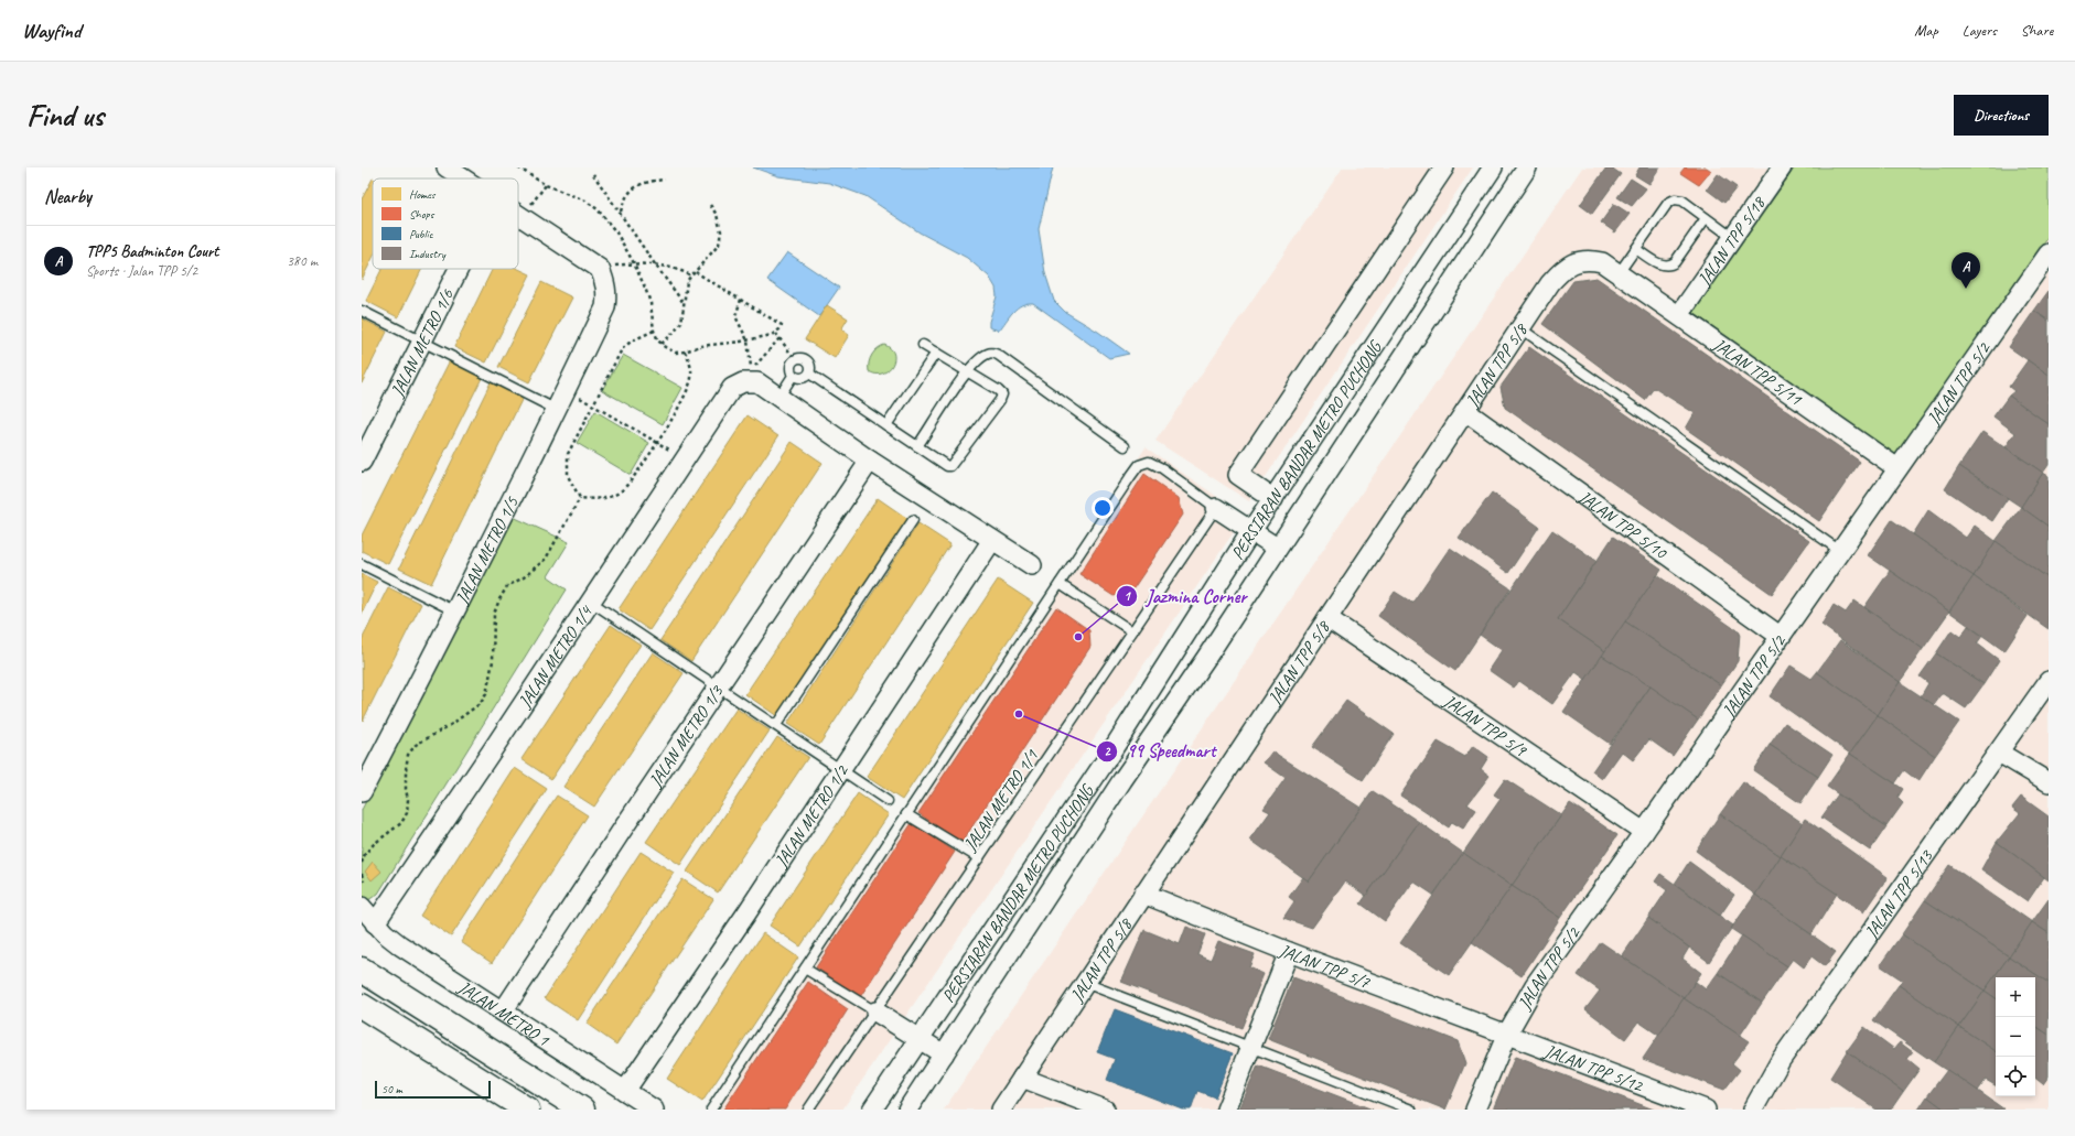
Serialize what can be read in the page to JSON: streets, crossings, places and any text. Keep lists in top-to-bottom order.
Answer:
{
  "streets": {
    "street": [
      "JALAN TPP 5/18",
      "JALAN METRO 1/6",
      "JALAN TPP 5/8",
      "JALAN TPP 5/11",
      "JALAN TPP 5/2",
      "PERSIARAN BANDAR METRO PUCHONG",
      "JALAN TPP 5/10",
      "JALAN METRO 1/5",
      "JALAN METRO 1/4",
      "JALAN TPP 5/9",
      "JALAN METRO 1/3",
      "JALAN METRO 1/2",
      "JALAN TPP 5/13",
      "JALAN TPP 5/7",
      "JALAN METRO 1",
      "JALAN TPP 5/12"
    ],
    "lane": ["JALAN METRO 1/1"]
  },
  "crossings": [
    ["JALAN TPP 5/18", "JALAN TPP 5/11"],
    ["JALAN TPP 5/8", "JALAN TPP 5/11"],
    ["JALAN TPP 5/8", "JALAN TPP 5/10"],
    ["JALAN TPP 5/8", "JALAN TPP 5/9"],
    ["JALAN TPP 5/8", "JALAN TPP 5/7"],
    ["JALAN TPP 5/11", "JALAN TPP 5/2"],
    ["JALAN TPP 5/2", "JALAN TPP 5/10"],
    ["JALAN TPP 5/2", "JALAN TPP 5/9"],
    ["JALAN TPP 5/2", "JALAN TPP 5/7"],
    ["JALAN TPP 5/2", "JALAN TPP 5/12"],
    ["JALAN METRO 1/4", "JALAN METRO 1"],
    ["JALAN METRO 1/3", "JALAN METRO 1"],
    ["JALAN METRO 1/2", "JALAN METRO 1"],
    ["JALAN TPP 5/7", "JALAN TPP 5/12"]
  ],
  "places": ["Jazmina Corner", "99 Speedmart"],
  "legend": [
    "Homes",
    "Shops",
    "Public",
    "Industry"
  ],
  "scale_bar": "50 m",
  "page": {
    "header": "Wayfind",
    "nav": ["Map", "Layers", "Share"],
    "buttons": "Directions",
    "title": "Find us",
    "heading": "Nearby",
    "list": [
      {
        "mark": "A",
        "name": "TPP5 Badminton Court",
        "note": "Sports · Jalan TPP 5/2",
        "value": "380 m"
      }
    ],
    "pins": "A",
    "map_buttons": ["+", "−"],
    "scale": "50 m"
  }
}
